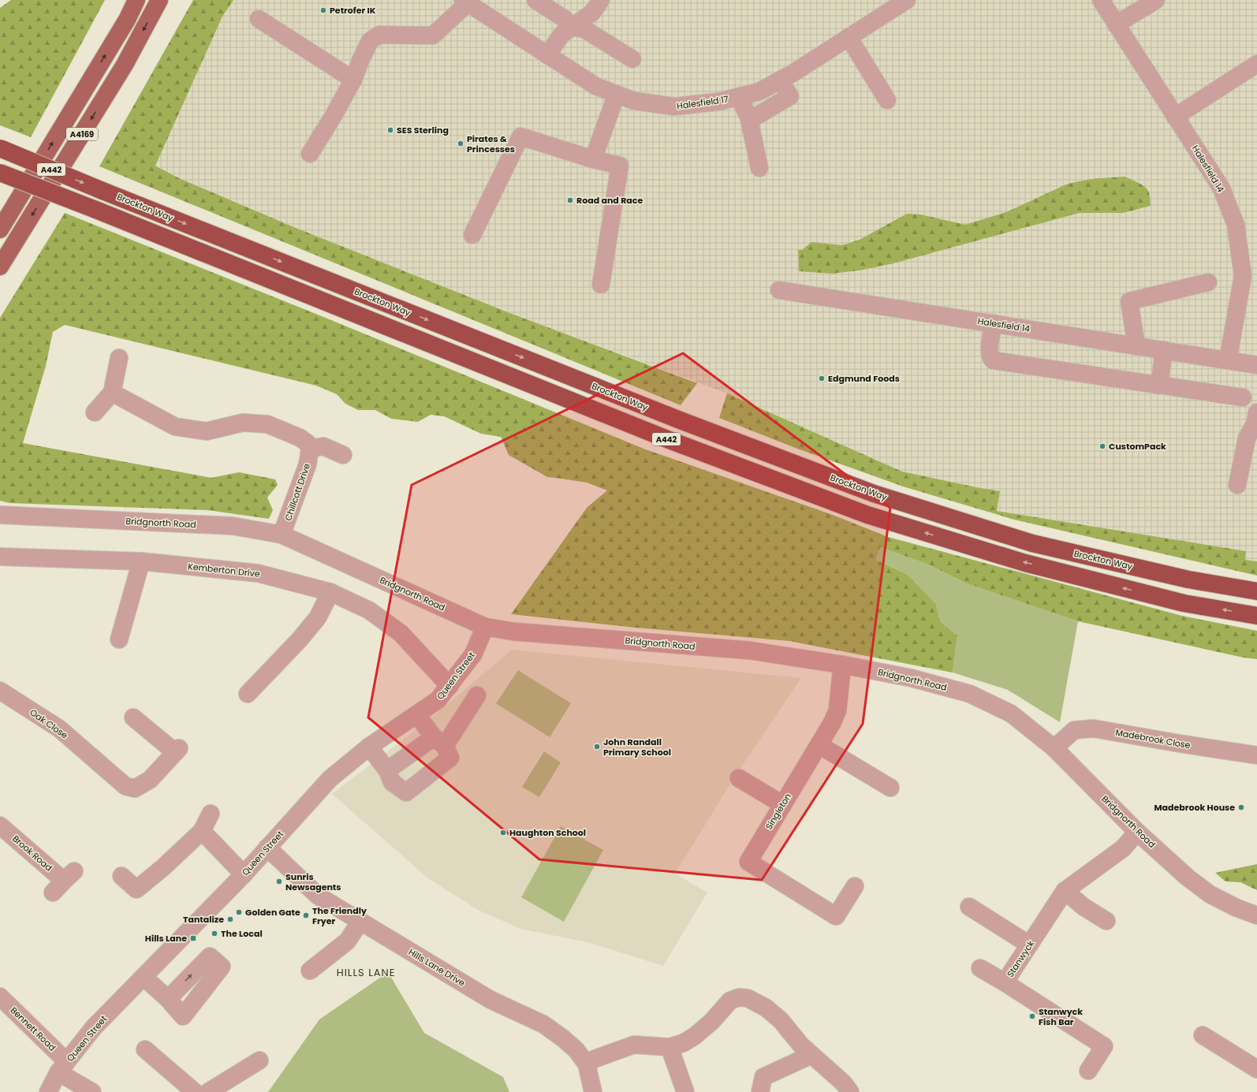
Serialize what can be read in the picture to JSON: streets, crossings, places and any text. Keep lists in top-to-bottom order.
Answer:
{
  "streets": {
    "highway": ["A442", "Brockton Way"],
    "main road": ["A4169"],
    "street": [
      "Halesfield 17",
      "Halesfield 14",
      "Chillcott Drive",
      "Bridgnorth Road",
      "Kemberton Drive",
      "Queen Street",
      "Oak Close",
      "Madebrook Close",
      "Singleton",
      "Brook Road",
      "Stanwyck",
      "Hills Lane Drive",
      "Bennett Road"
    ]
  },
  "crossings": [
    ["Chillcott Drive", "Bridgnorth Road"],
    ["Bridgnorth Road", "Queen Street"],
    ["Bridgnorth Road", "Madebrook Close"],
    ["Bridgnorth Road", "Singleton"],
    ["Bridgnorth Road", "Stanwyck"],
    ["Kemberton Drive", "Queen Street"],
    ["Queen Street", "Hills Lane Drive"],
    ["Queen Street", "Bennett Road"]
  ],
  "districts": ["HILLS LANE"],
  "places": {
    "other": [
      "Petrofer IK",
      "SES Sterling",
      "Pirates & Princesses",
      "Road and Race",
      "Edgmund Foods",
      "CustomPack",
      "John Randall Primary School",
      "Madebrook House",
      "Haughton School",
      "Sunris Newsagents",
      "Golden Gate",
      "The Friendly Fryer",
      "Tantalize",
      "The Local",
      "Stanwyck Fish Bar"
    ],
    "transit": ["Hills Lane"]
  }
}
